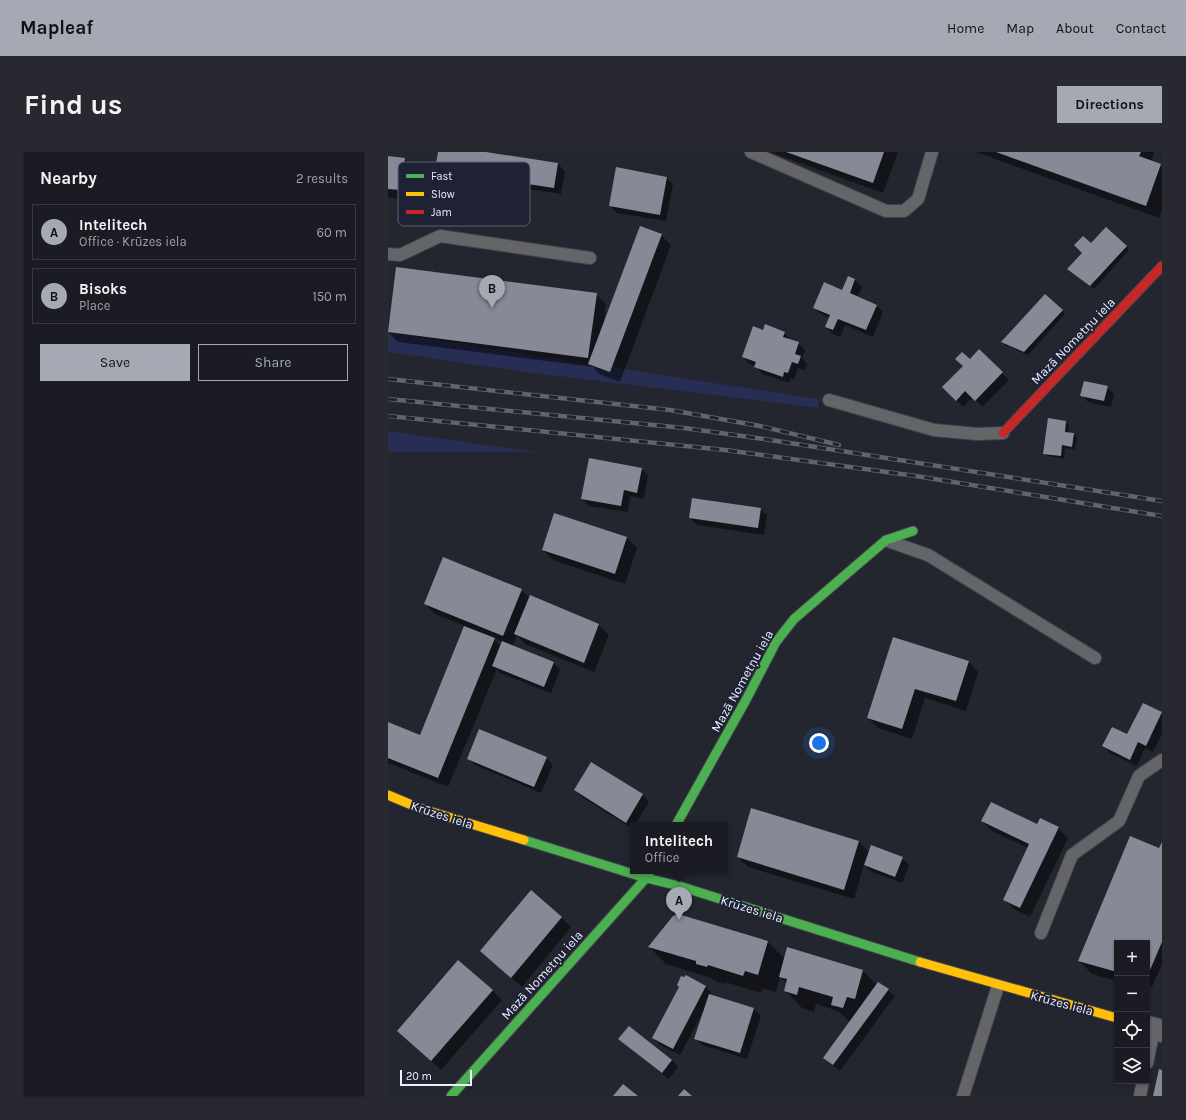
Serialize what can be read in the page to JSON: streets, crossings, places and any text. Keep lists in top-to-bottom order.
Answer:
{
  "streets": {
    "street": ["Mazā Nometņu iela", "Krūzes iela"]
  },
  "crossings": [
    ["Mazā Nometņu iela", "Krūzes iela"]
  ],
  "legend": ["Fast", "Slow", "Jam"],
  "scale_bar": "20 m",
  "page": {
    "header": "Mapleaf",
    "nav": [
      "Home",
      "Map",
      "About",
      "Contact"
    ],
    "buttons": [
      "Directions",
      ["Save", "Share"]
    ],
    "title": "Find us",
    "heading": ["Nearby", "2 results"],
    "list": [
      {
        "mark": "A",
        "name": "Intelitech",
        "note": "Office · Krūzes iela",
        "value": "60 m"
      },
      {
        "mark": "B",
        "name": "Bisoks",
        "note": "Place",
        "value": "150 m"
      }
    ],
    "pins": ["B", "A"],
    "popup": ["Intelitech", "Office"],
    "map_buttons": ["+", "−"],
    "scale": "20 m"
  }
}
